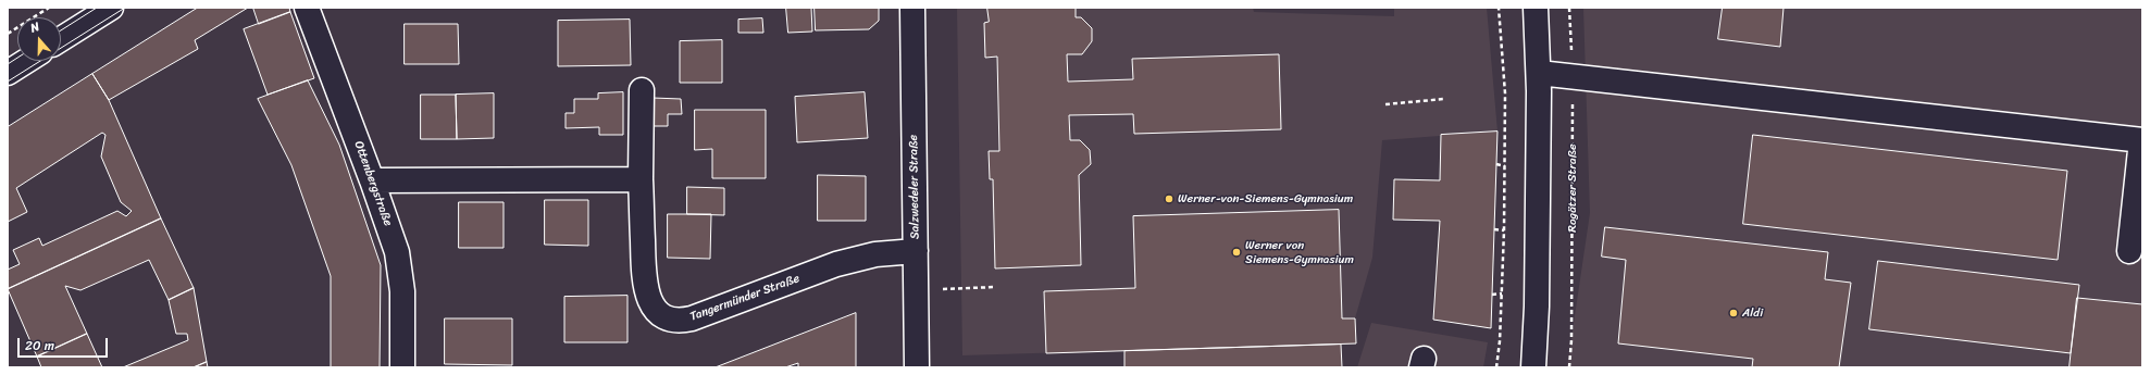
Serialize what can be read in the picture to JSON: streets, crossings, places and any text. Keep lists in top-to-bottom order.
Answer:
{
  "streets": {
    "street": ["Ottenbergstraße", "Salzwedeler Straße", "Tangermünder Straße"],
    "path": ["Rogätzer Straße"]
  },
  "crossings": [
    ["Salzwedeler Straße", "Tangermünder Straße"]
  ],
  "places": ["Werner-von-Siemens-Gymnasium", "Werner von Siemens-Gymnasium", "Aldi"],
  "scale_bar": "20 m",
  "north": "top"
}
